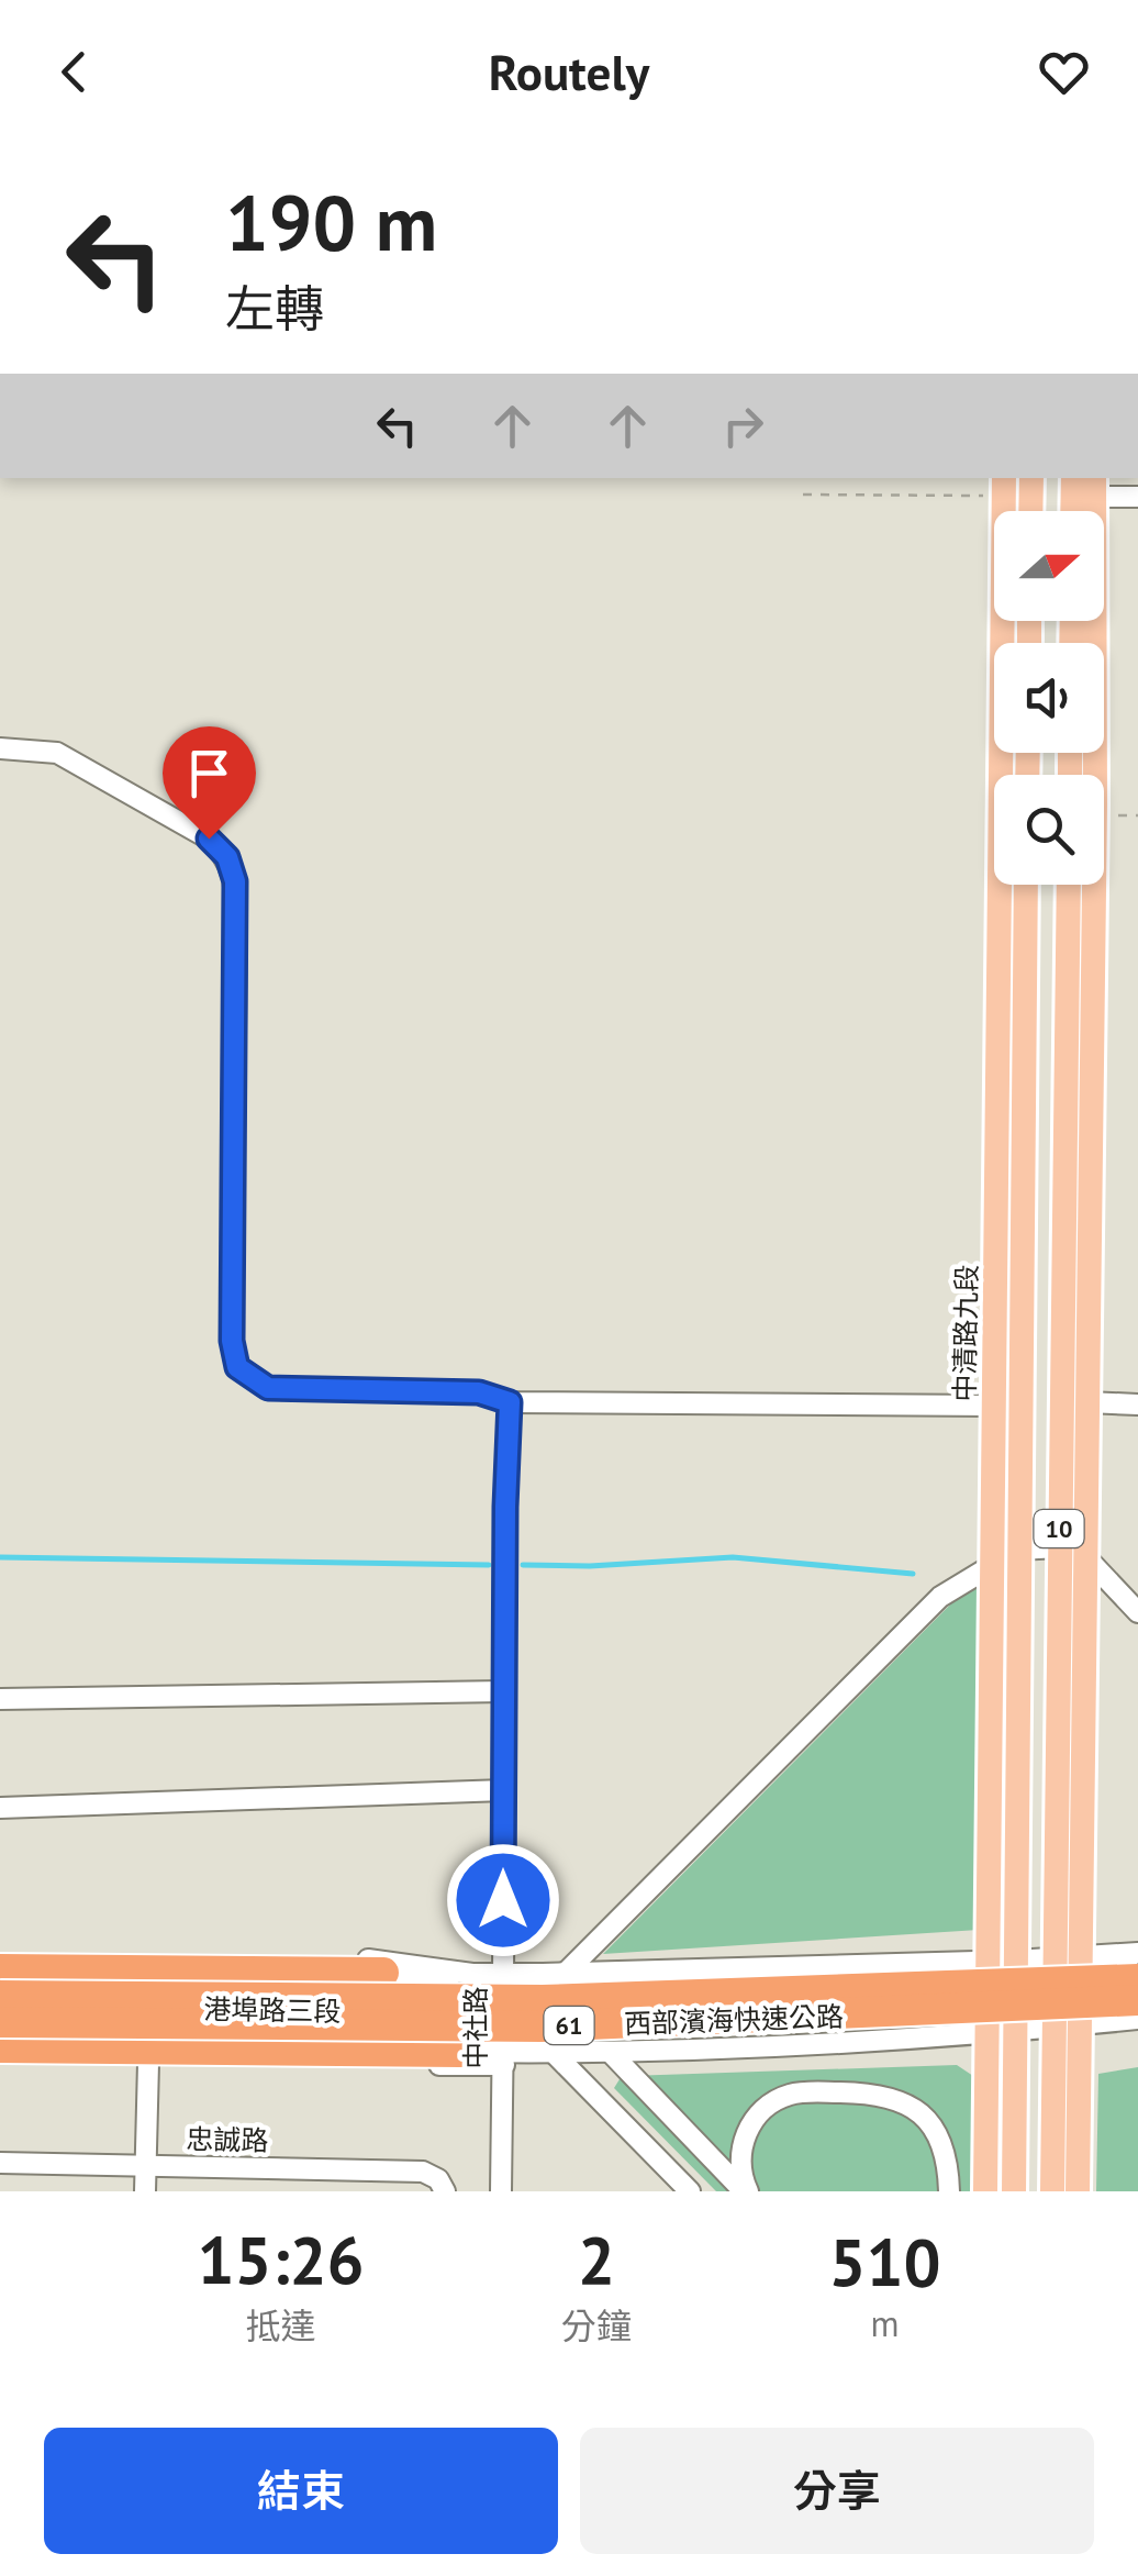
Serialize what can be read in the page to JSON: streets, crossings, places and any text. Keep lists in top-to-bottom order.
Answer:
{
  "streets": {
    "highway": ["西部濱海快速公路", "61"],
    "main road": ["中清路九段", "10"],
    "street": ["港埠路三段", "中社路", "忠誠路"]
  },
  "crossings": [
    ["中清路九段", "港埠路三段"],
    ["10", "港埠路三段"],
    ["港埠路三段", "中社路"]
  ],
  "north": "right",
  "page": {
    "header": "Routely",
    "turn": ["190 m", "左轉"],
    "eta": [
      "15:26",
      "抵達",
      "2",
      "分鐘",
      "510",
      "m"
    ],
    "buttons": ["結束", "分享"]
  }
}
